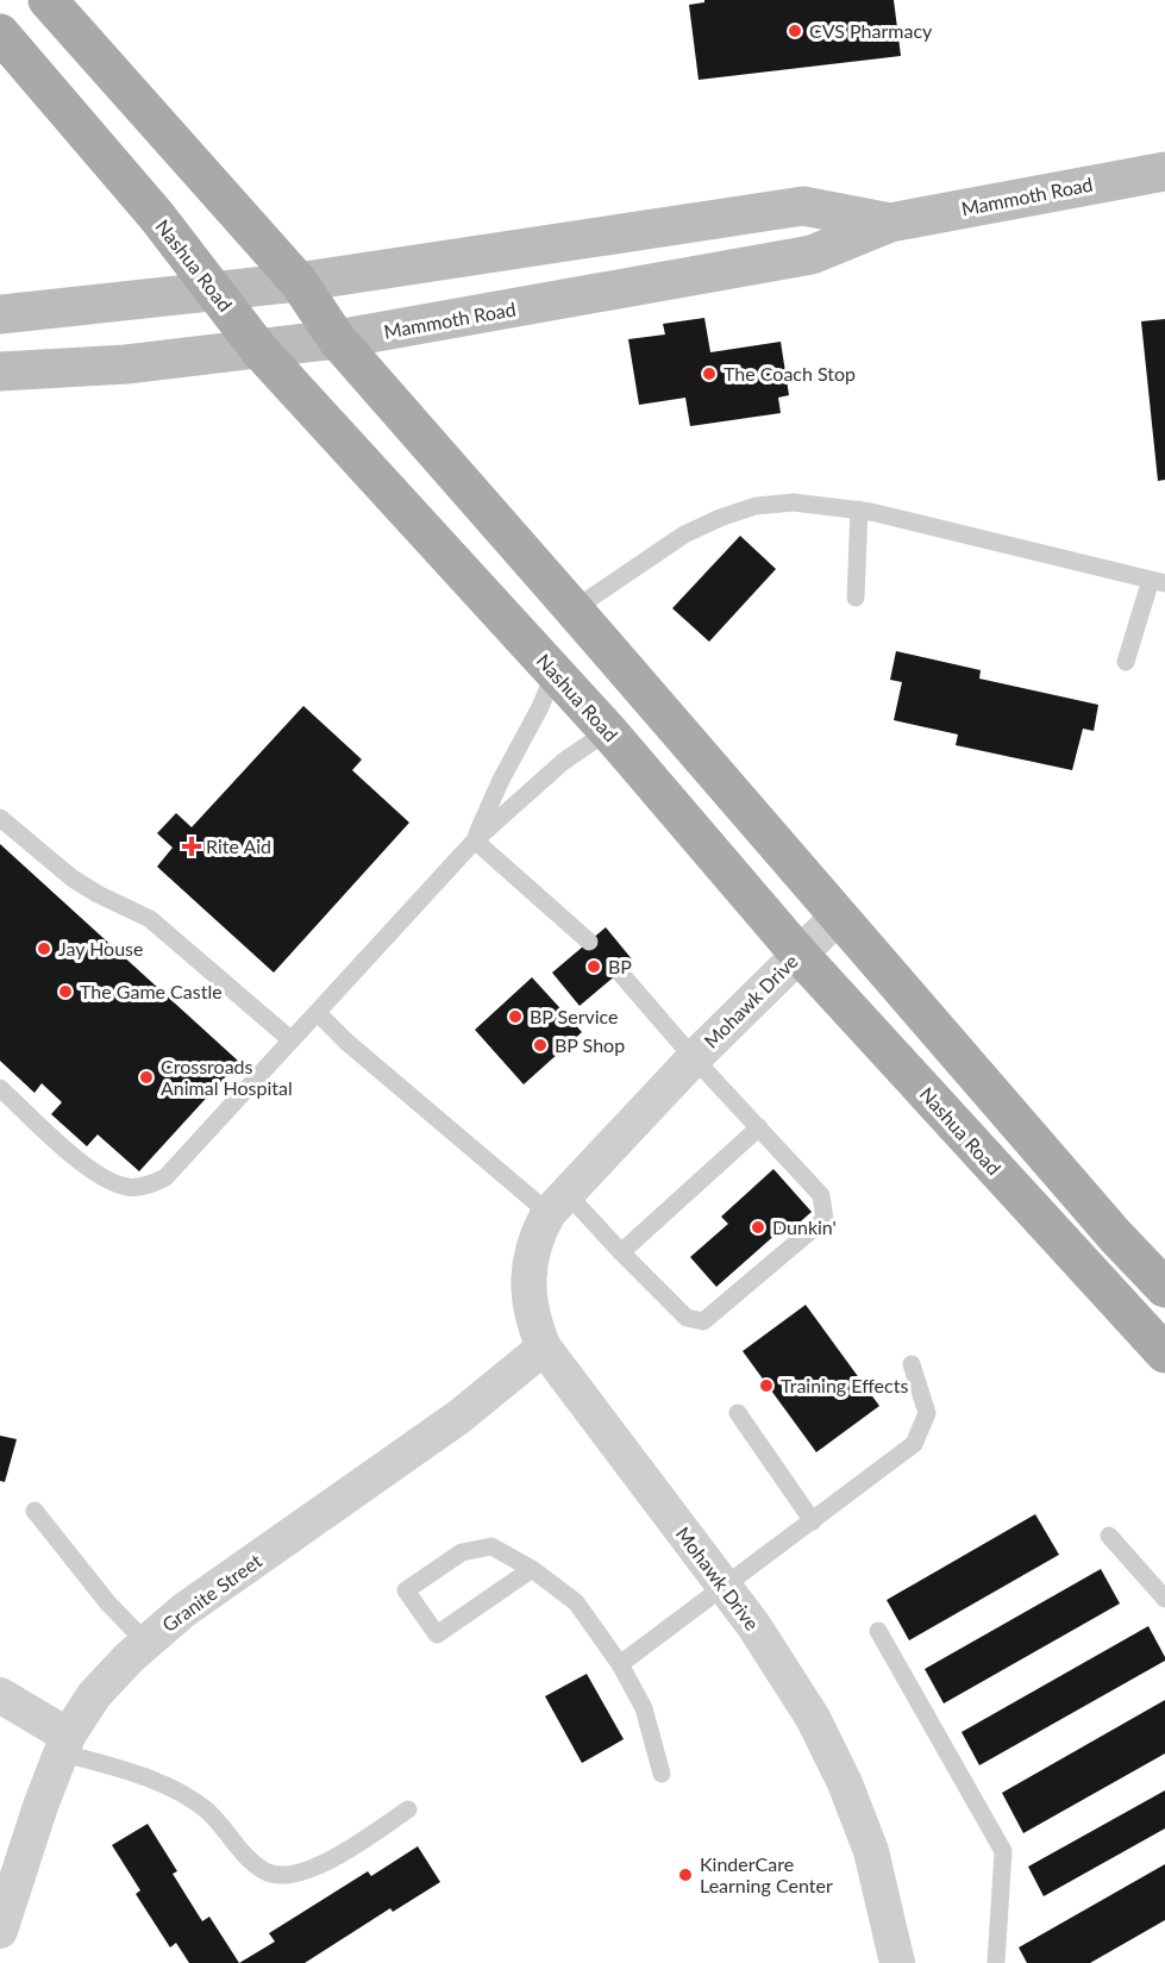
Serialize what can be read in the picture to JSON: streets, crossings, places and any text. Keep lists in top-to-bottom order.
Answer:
{
  "streets": {
    "main road": ["Mammoth Road", "Nashua Road"],
    "street": ["Mohawk Drive", "Granite Street"]
  },
  "crossings": [
    ["Mammoth Road", "Nashua Road"],
    ["Nashua Road", "Mohawk Drive"],
    ["Mohawk Drive", "Granite Street"]
  ],
  "places": {
    "other": [
      "CVS Pharmacy",
      "The Coach Stop",
      "Jay House",
      "BP",
      "The Game Castle",
      "BP Service",
      "BP Shop",
      "Crossroads Animal Hospital",
      "Dunkin'",
      "Training Effects",
      "KinderCare Learning Center"
    ],
    "health": ["Rite Aid"]
  }
}
